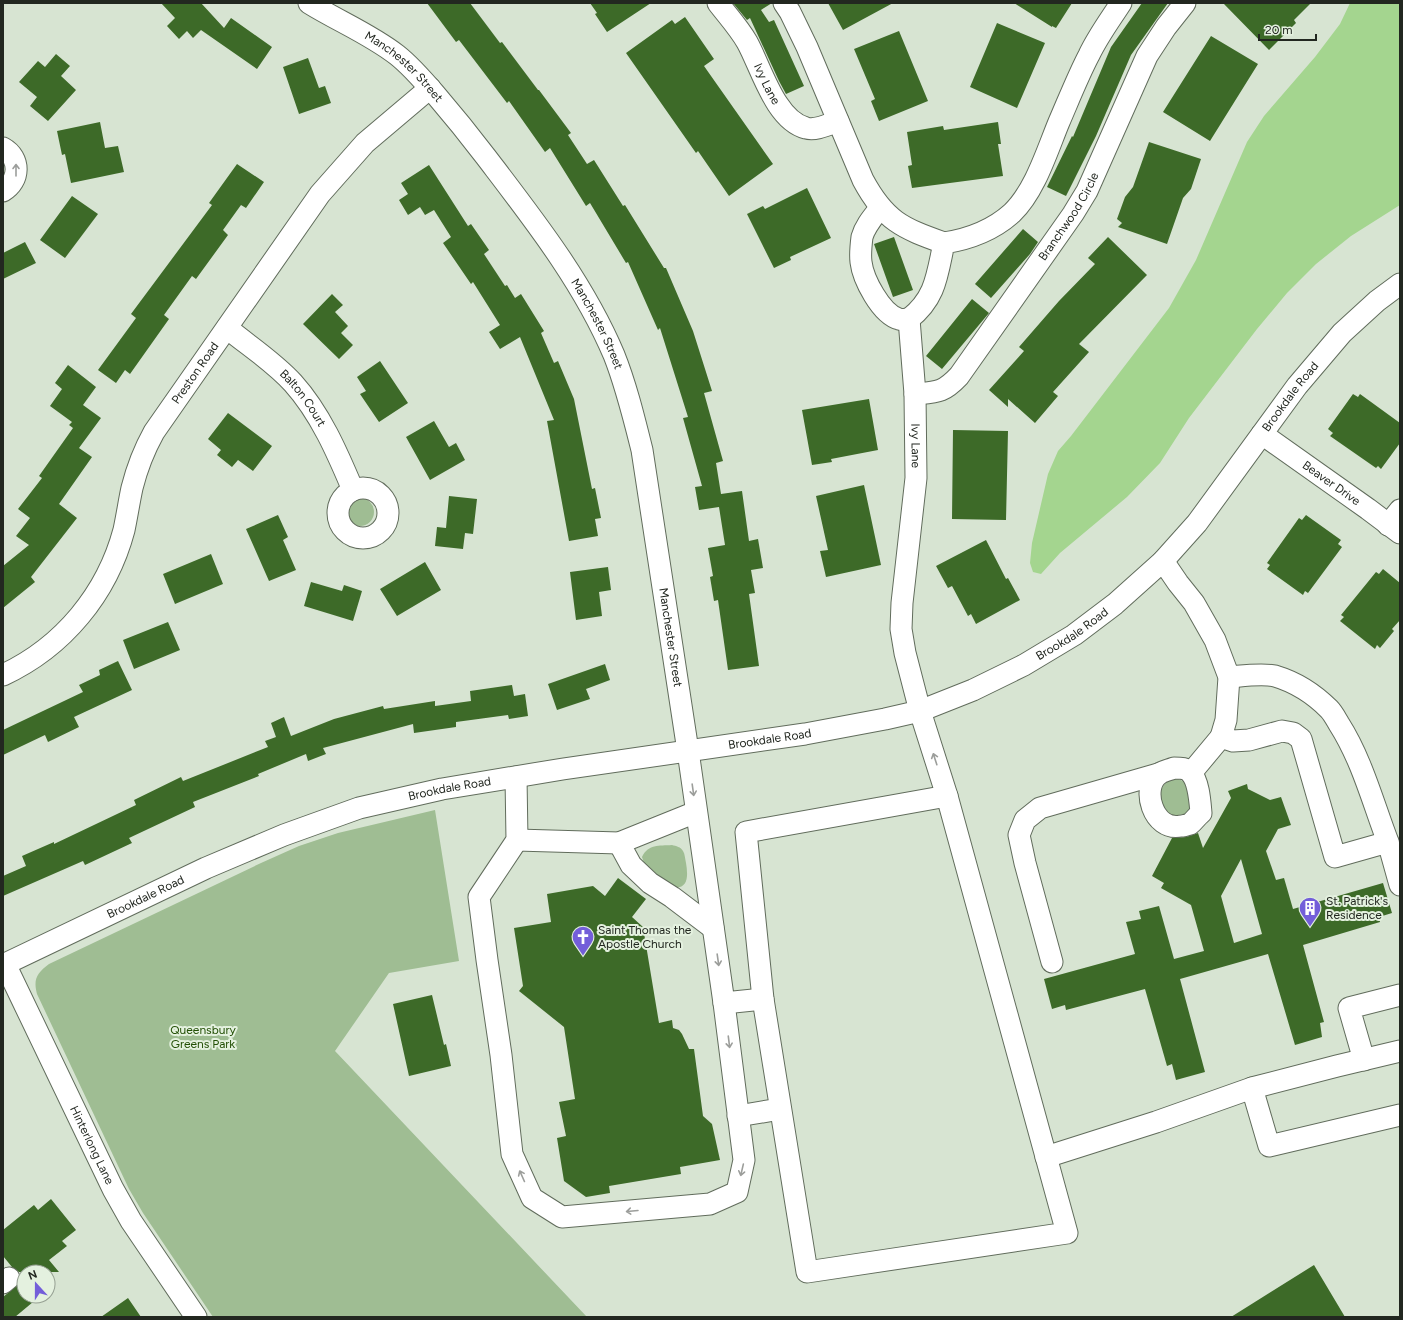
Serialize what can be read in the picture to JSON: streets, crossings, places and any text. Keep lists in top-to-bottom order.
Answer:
{
  "streets": {
    "street": [
      "Manchester Street",
      "Ivy Lane",
      "Branchwood Circle",
      "Preston Road",
      "Brookdale Road",
      "Balton Court",
      "Beaver Drive",
      "Hinterlong Lane"
    ]
  },
  "crossings": [
    ["Manchester Street", "Preston Road"],
    ["Manchester Street", "Brookdale Road"],
    ["Ivy Lane", "Branchwood Circle"],
    ["Ivy Lane", "Brookdale Road"],
    ["Preston Road", "Balton Court"],
    ["Brookdale Road", "Beaver Drive"],
    ["Brookdale Road", "Hinterlong Lane"]
  ],
  "parks": ["Queensbury Greens Park"],
  "places": {
    "building": ["St. Patrick's Residence"],
    "church": ["Saint Thomas the Apostle Church"]
  },
  "scale_bar": "20 m",
  "north": "top"
}
